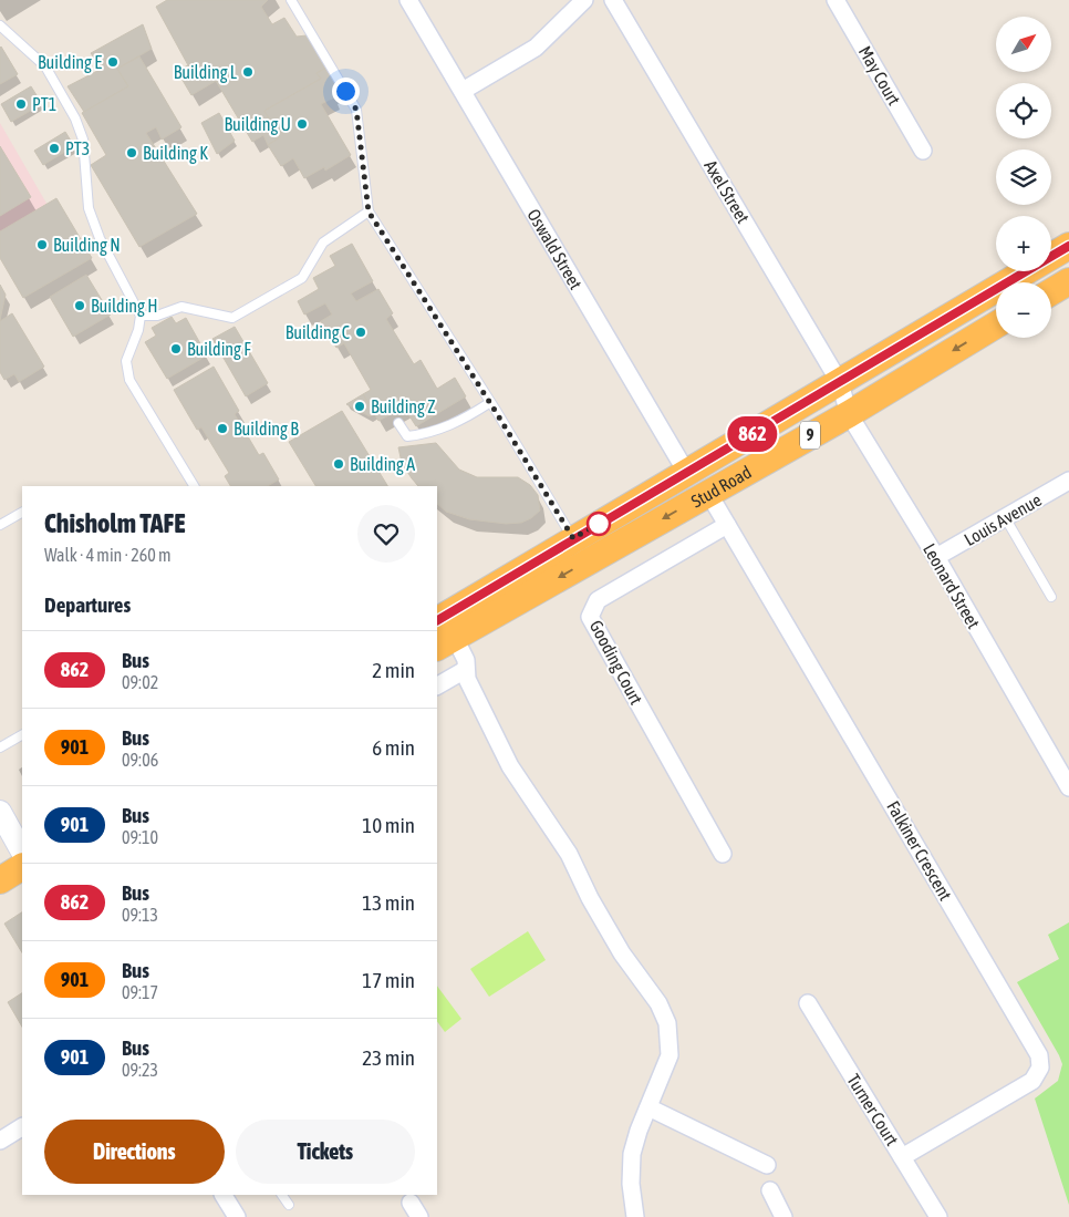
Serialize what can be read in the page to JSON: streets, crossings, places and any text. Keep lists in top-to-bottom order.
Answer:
{
  "streets": {
    "highway": ["Oswald Street", "9", "Stud Road"],
    "street": [
      "May Court",
      "Axel Street",
      "Louis Avenue",
      "Leonard Street",
      "Gooding Court",
      "Falkiner Crescent",
      "Turner Court"
    ]
  },
  "crossings": [
    ["Axel Street", "Stud Road"],
    ["Axel Street", "Leonard Street"],
    ["Oswald Street", "Stud Road"],
    ["Oswald Street", "Falkiner Crescent"],
    ["Stud Road", "Leonard Street"],
    ["Stud Road", "Falkiner Crescent"],
    ["Louis Avenue", "Leonard Street"],
    ["Gooding Court", "Falkiner Crescent"],
    ["Falkiner Crescent", "Turner Court"]
  ],
  "places": [
    "Building E",
    "Building L",
    "PT1",
    "Building U",
    "PT3",
    "Building K",
    "Building N",
    "Building H",
    "Building C",
    "Building F",
    "Building Z",
    "Building B",
    "Building A"
  ],
  "lines": ["bus line 862"],
  "north": "top right",
  "page": {
    "on_map": "862",
    "map_buttons": ["+", "−"],
    "heading": [
      ["Chisholm TAFE", "Walk · 4 min · 260 m"],
      "Departures"
    ],
    "list": [
      {
        "mark": "862",
        "name": "Bus",
        "note": "09:02",
        "value": "2 min"
      },
      {
        "mark": "901",
        "name": "Bus",
        "note": "09:06",
        "value": "6 min"
      },
      {
        "mark": "901",
        "name": "Bus",
        "note": "09:10",
        "value": "10 min"
      },
      {
        "mark": "862",
        "name": "Bus",
        "note": "09:13",
        "value": "13 min"
      },
      {
        "mark": "901",
        "name": "Bus",
        "note": "09:17",
        "value": "17 min"
      },
      {
        "mark": "901",
        "name": "Bus",
        "note": "09:23",
        "value": "23 min"
      }
    ],
    "buttons": ["Directions", "Tickets"]
  }
}
